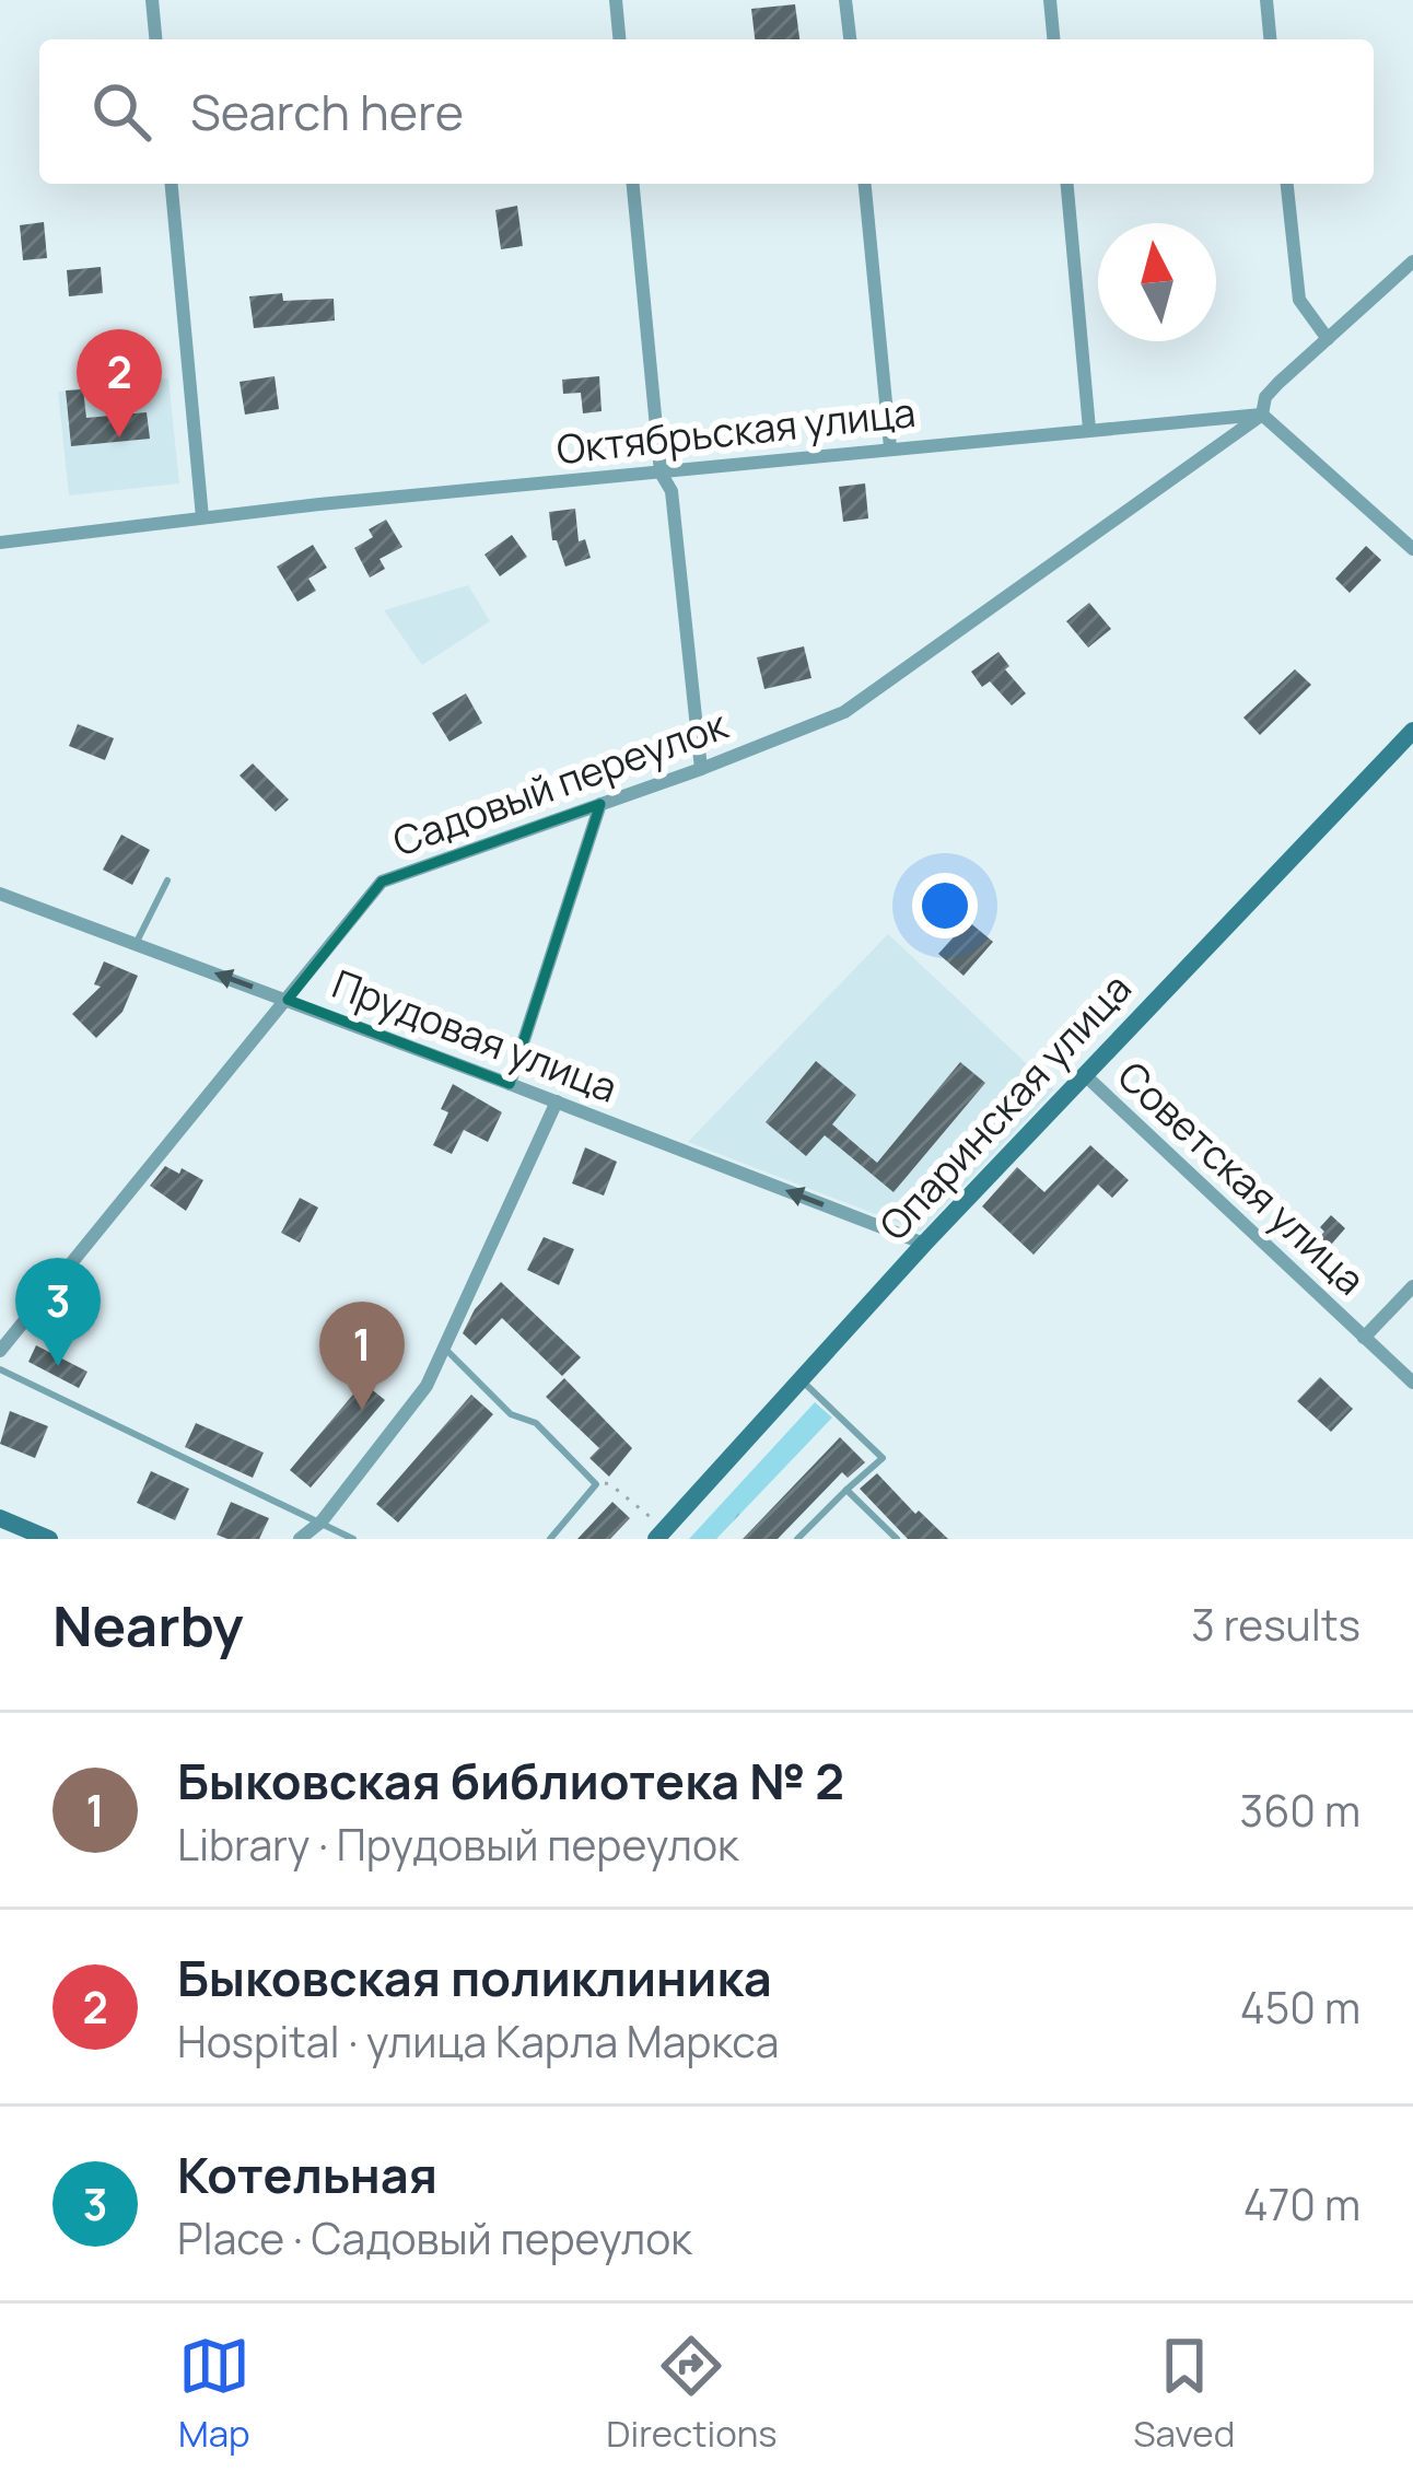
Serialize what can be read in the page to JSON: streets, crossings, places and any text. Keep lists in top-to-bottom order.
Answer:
{
  "streets": {
    "main road": ["Опаринская улица"],
    "street": [
      "Октябрьская улица",
      "Садовый переулок",
      "Прудовая улица",
      "Советская улица"
    ]
  },
  "crossings": [
    ["Октябрьская улица", "Садовый переулок"],
    ["Садовый переулок", "Прудовая улица"],
    ["Прудовая улица", "Опаринская улица"],
    ["Опаринская улица", "Советская улица"]
  ],
  "one_way": ["Прудовая улица"],
  "north": "top",
  "page": {
    "search": "Search here",
    "pins": ["2", "3", "1"],
    "heading": ["Nearby", "3 results"],
    "list": [
      {
        "mark": "1",
        "name": "Быковская библиотека № 2",
        "note": "Library · Прудовый переулок",
        "value": "360 m"
      },
      {
        "mark": "2",
        "name": "Быковская поликлиника",
        "note": "Hospital · улица Карла Маркса",
        "value": "450 m"
      },
      {
        "mark": "3",
        "name": "Котельная",
        "note": "Place · Садовый переулок",
        "value": "470 m"
      }
    ],
    "nav": ["Map", "Directions", "Saved"]
  }
}
